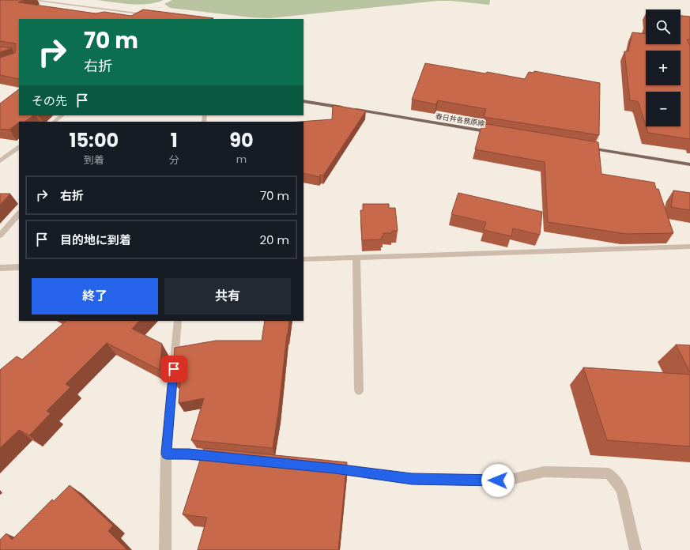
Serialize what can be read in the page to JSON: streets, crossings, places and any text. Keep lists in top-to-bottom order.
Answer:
{
  "streets": {
    "main road": ["春日井各務原線"]
  },
  "page": {
    "map_buttons": ["+", "−"],
    "turn": ["70 m", "右折"],
    "then": "その先",
    "eta": [
      "15:00",
      "到着",
      "1",
      "分",
      "90",
      "m"
    ],
    "list": [
      {
        "name": "右折",
        "value": "70 m"
      },
      {
        "name": "目的地に到着",
        "value": "20 m"
      }
    ],
    "buttons": ["終了", "共有"]
  }
}
